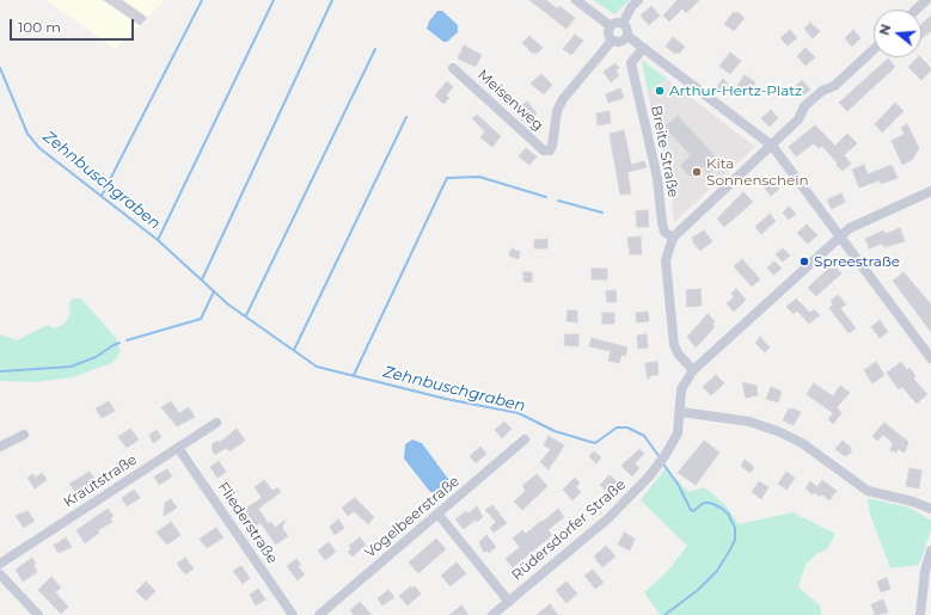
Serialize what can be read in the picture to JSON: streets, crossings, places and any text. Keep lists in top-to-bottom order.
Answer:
{
  "streets": {
    "street": [
      "Meisenweg",
      "Breite Straße",
      "Krautstraße",
      "Vogelbeerstraße",
      "Fliederstraße",
      "Rüdersdorfer Straße"
    ]
  },
  "crossings": [
    ["Krautstraße", "Fliederstraße"]
  ],
  "water": ["Zehnbuschgraben"],
  "places": ["Arthur-Hertz-Platz", "Kita Sonnenschein", "Spreestraße"],
  "scale_bar": "100 m",
  "north": "left"
}
